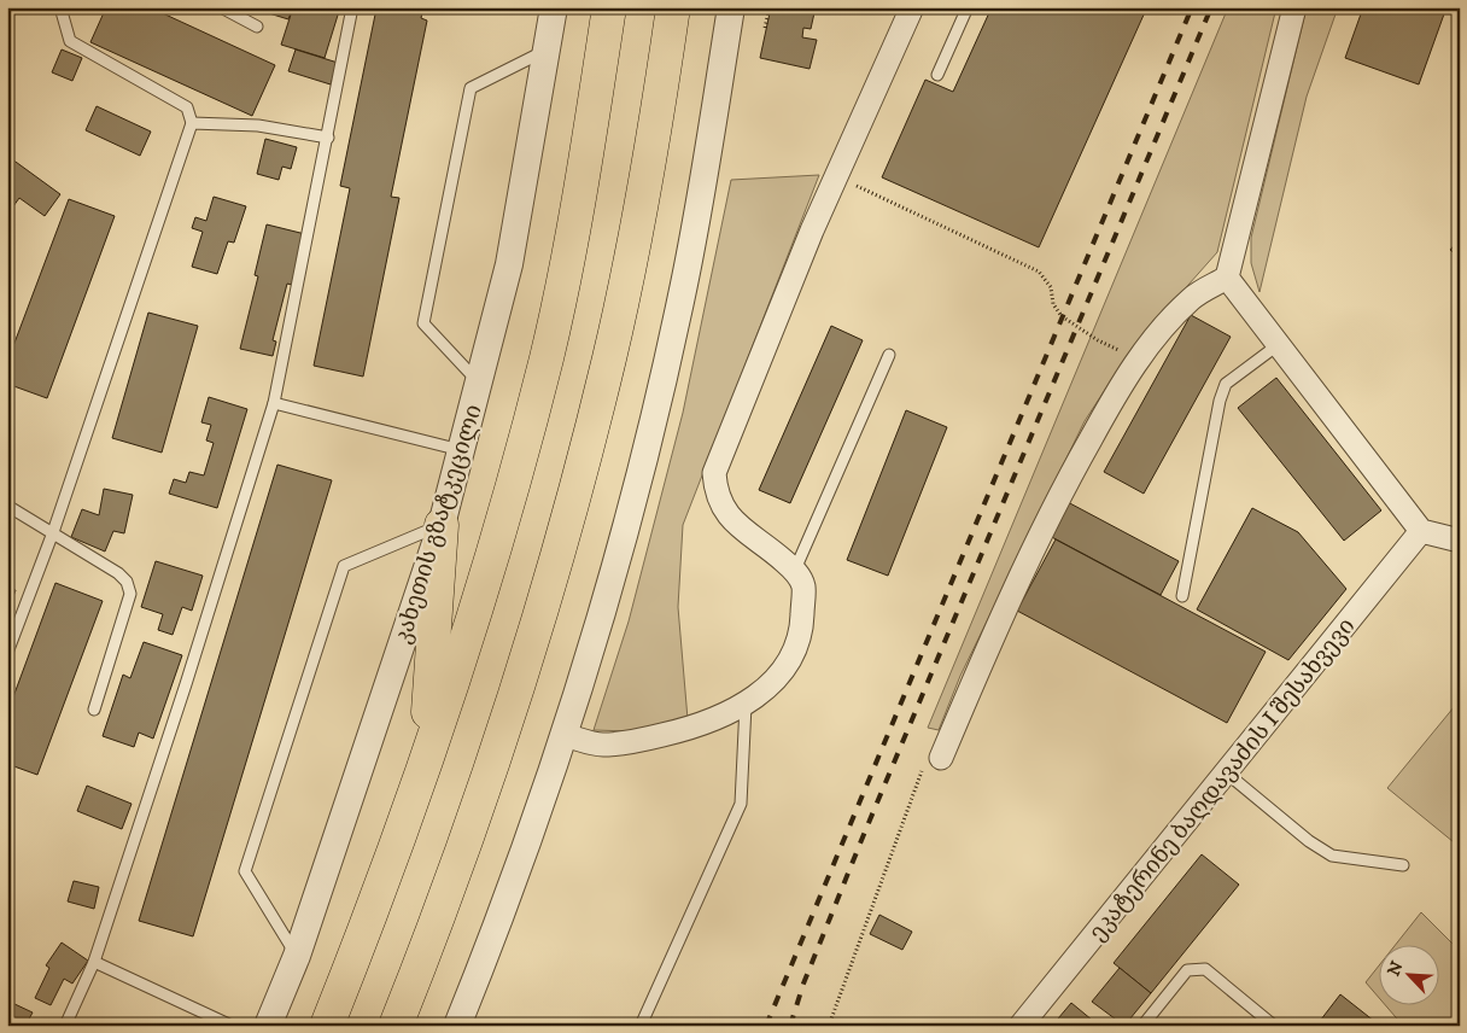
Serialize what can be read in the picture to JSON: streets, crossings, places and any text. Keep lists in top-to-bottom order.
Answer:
{
  "streets": {
    "street": ["კახეთის გზატკეცილი", "ეკატერინე ბაღდავაძის I შესახვევი"]
  },
  "north": "top left"
}
